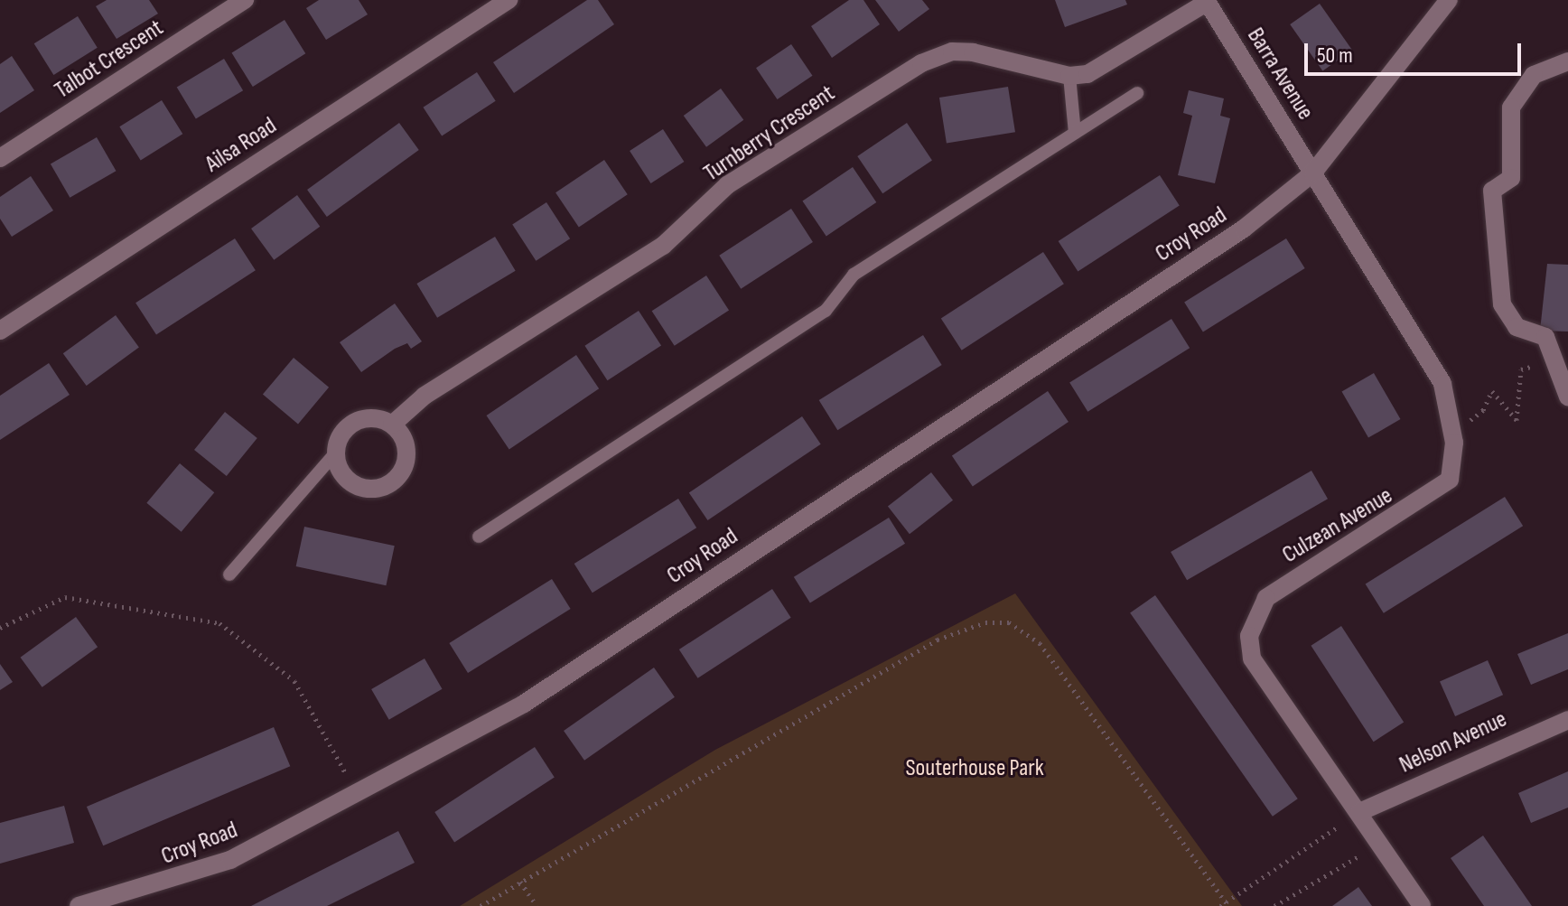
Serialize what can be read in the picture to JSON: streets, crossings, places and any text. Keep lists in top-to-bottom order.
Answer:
{
  "streets": {
    "street": [
      "Talbot Crescent",
      "Barra Avenue",
      "Turnberry Crescent",
      "Ailsa Road",
      "Croy Road",
      "Culzean Avenue",
      "Nelson Avenue"
    ]
  },
  "crossings": [
    ["Barra Avenue", "Croy Road"],
    ["Barra Avenue", "Culzean Avenue"],
    ["Croy Road", "Culzean Avenue"],
    ["Culzean Avenue", "Nelson Avenue"]
  ],
  "parks": ["Souterhouse Park"],
  "scale_bar": "50 m"
}
